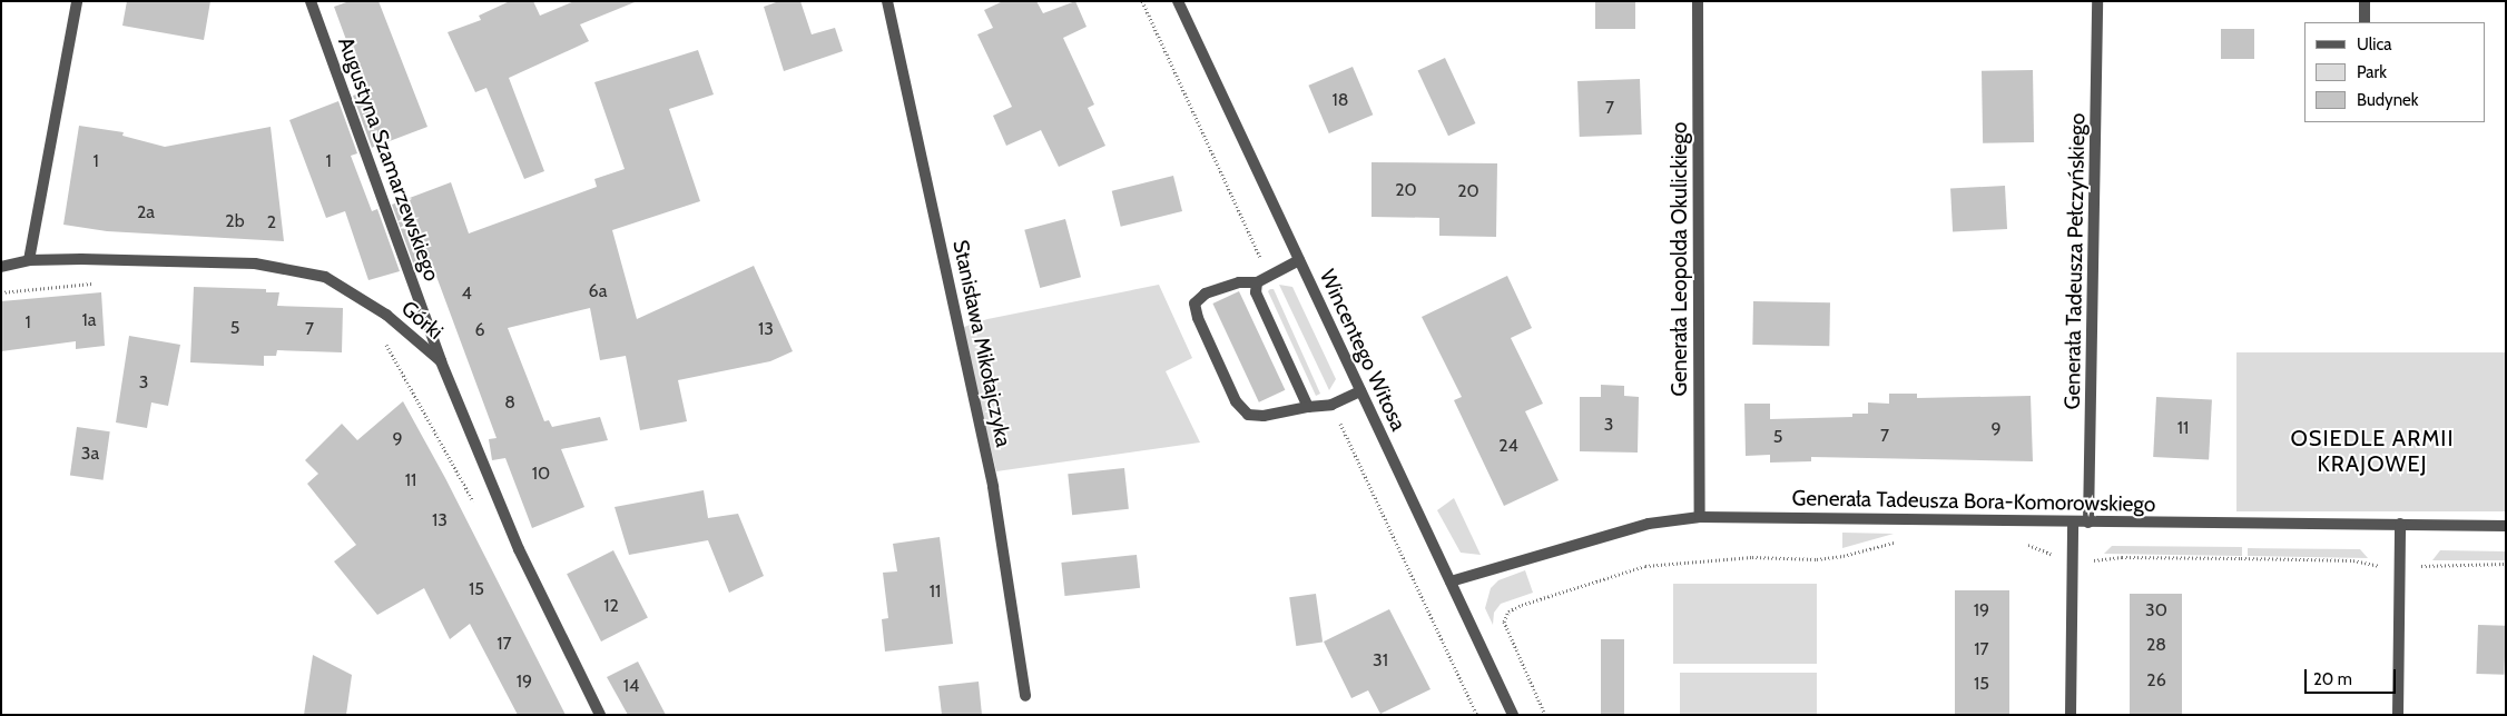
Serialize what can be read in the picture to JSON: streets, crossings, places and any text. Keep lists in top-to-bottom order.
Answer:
{
  "streets": {
    "street": [
      "Augustyna Szamarzewskiego",
      "Generała Leopolda Okulickiego",
      "Generała Tadeusza Pełczyńskiego",
      "Górki",
      "Stanisława Mikołajczyka",
      "Wincentego Witosa",
      "Generała Tadeusza Bora-Komorowskiego"
    ]
  },
  "crossings": [
    ["Augustyna Szamarzewskiego", "Górki"],
    ["Generała Leopolda Okulickiego", "Generała Tadeusza Bora-Komorowskiego"],
    ["Generała Tadeusza Pełczyńskiego", "Generała Tadeusza Bora-Komorowskiego"],
    ["Wincentego Witosa", "Generała Tadeusza Bora-Komorowskiego"]
  ],
  "districts": ["OSIEDLE ARMII KRAJOWEJ"],
  "house_numbers": [
    "18",
    "7",
    "1",
    "1",
    "20",
    "20",
    "2a",
    "2b",
    "2",
    "6a",
    "4",
    "1a",
    "1",
    "5",
    "7",
    "13",
    "6",
    "3",
    "8",
    "3",
    "11",
    "9",
    "7",
    "5",
    "9",
    "24",
    "3a",
    "10",
    "11",
    "13",
    "15",
    "11",
    "12",
    "19",
    "30",
    "17",
    "28",
    "17",
    "31",
    "26",
    "19",
    "15",
    "14"
  ],
  "legend": ["Ulica", "Park", "Budynek"],
  "scale_bar": "20 m"
}
